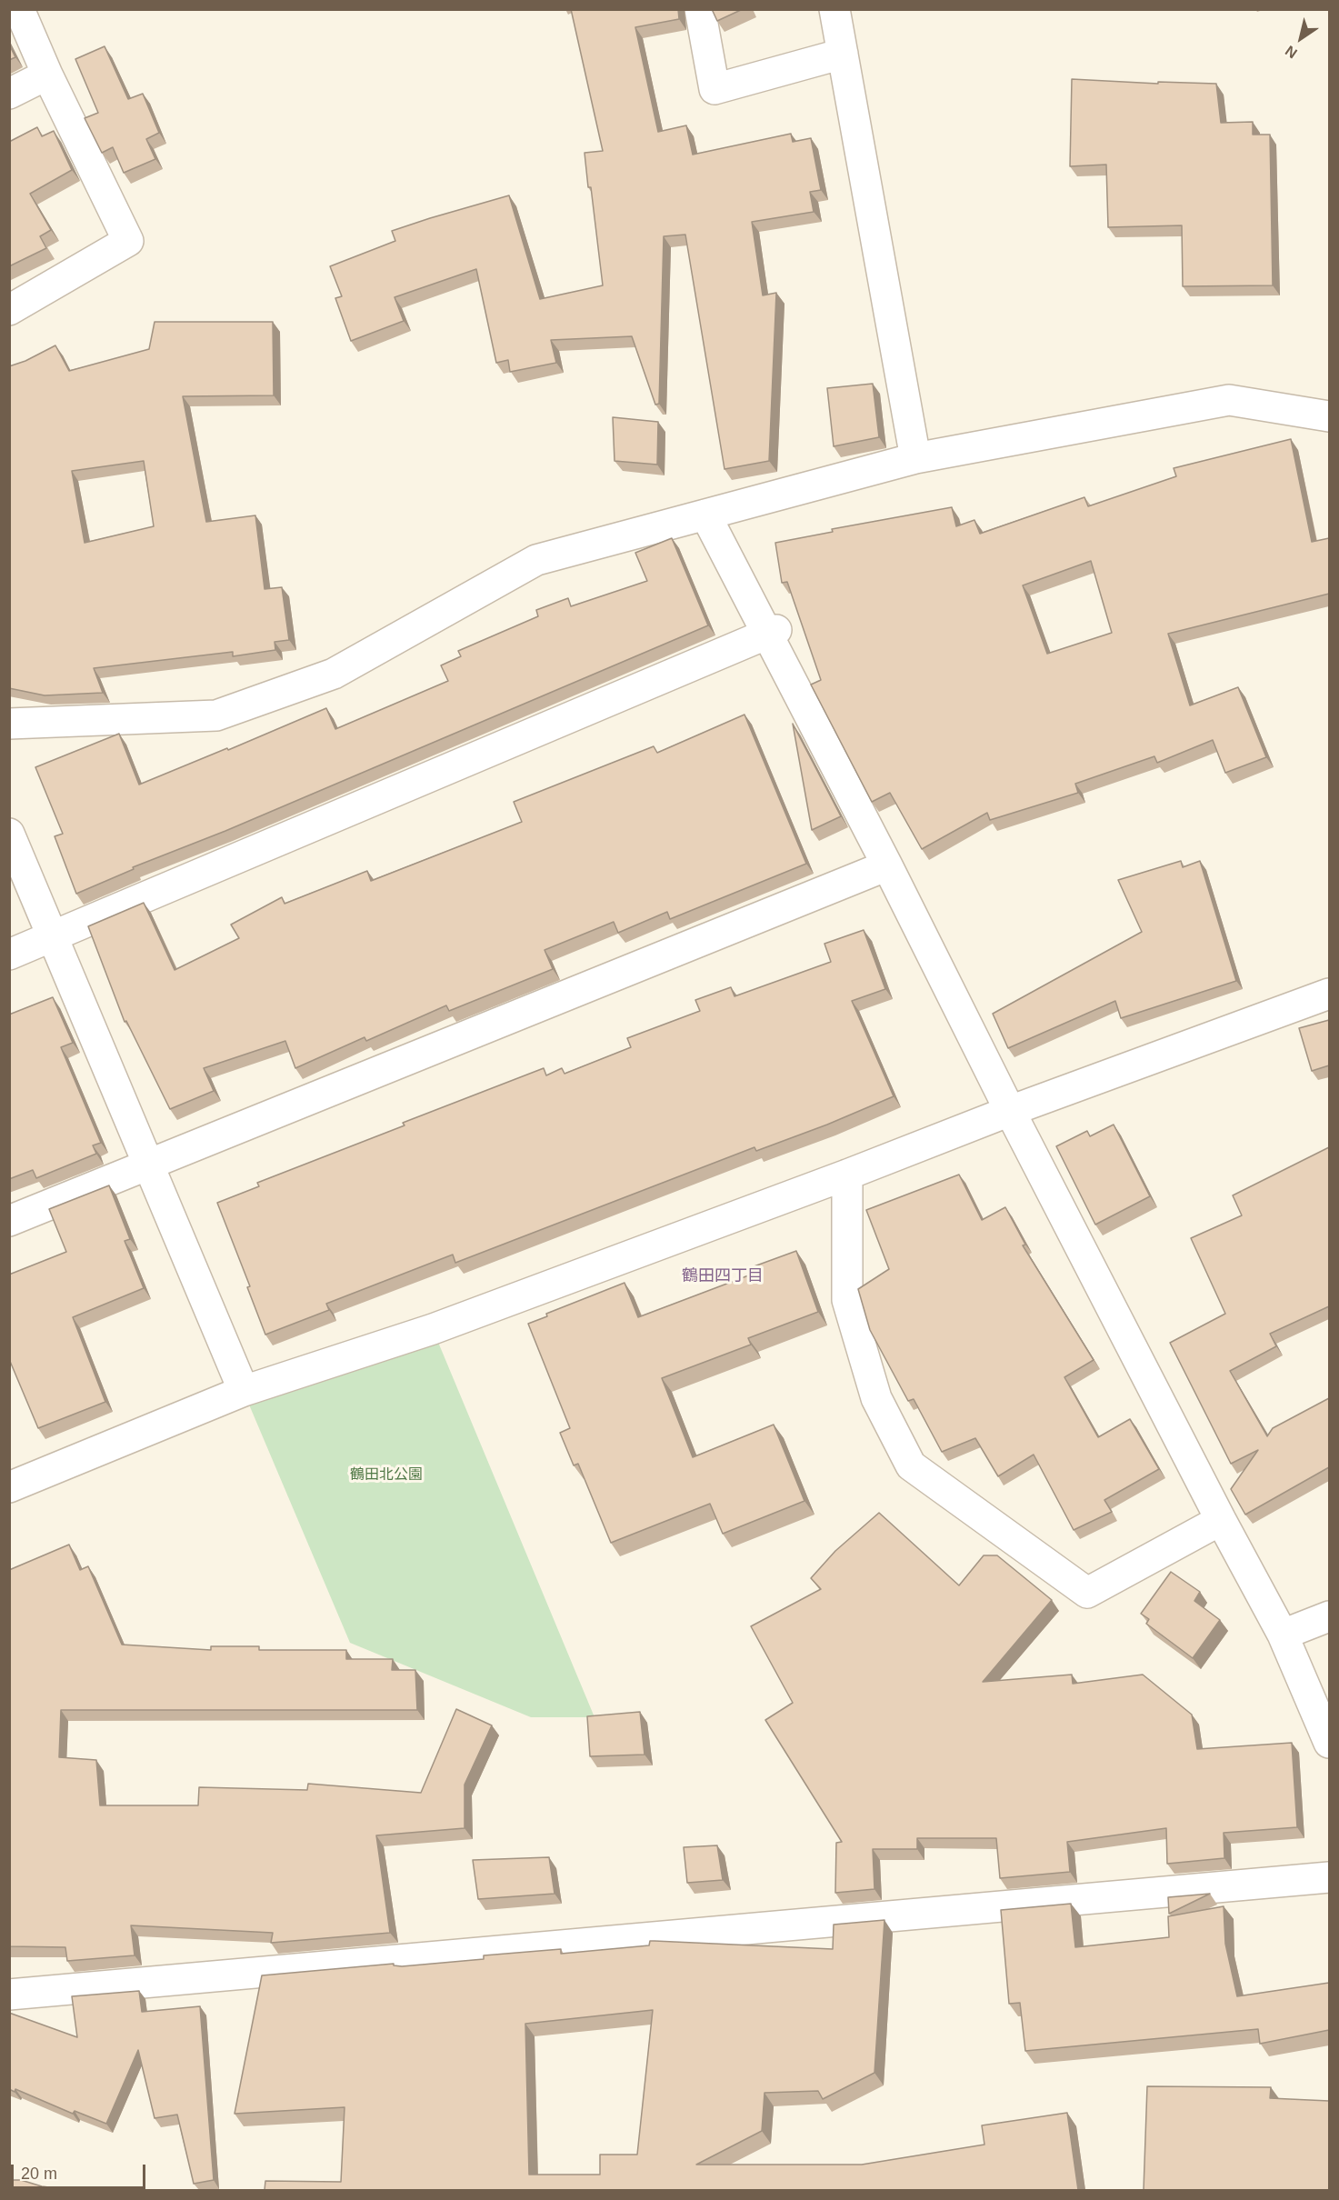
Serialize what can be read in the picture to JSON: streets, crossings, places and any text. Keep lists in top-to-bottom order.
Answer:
{
  "districts": ["鶴田四丁目"],
  "parks": ["鶴田北公園"],
  "scale_bar": "20 m",
  "north": "bottom left"
}
